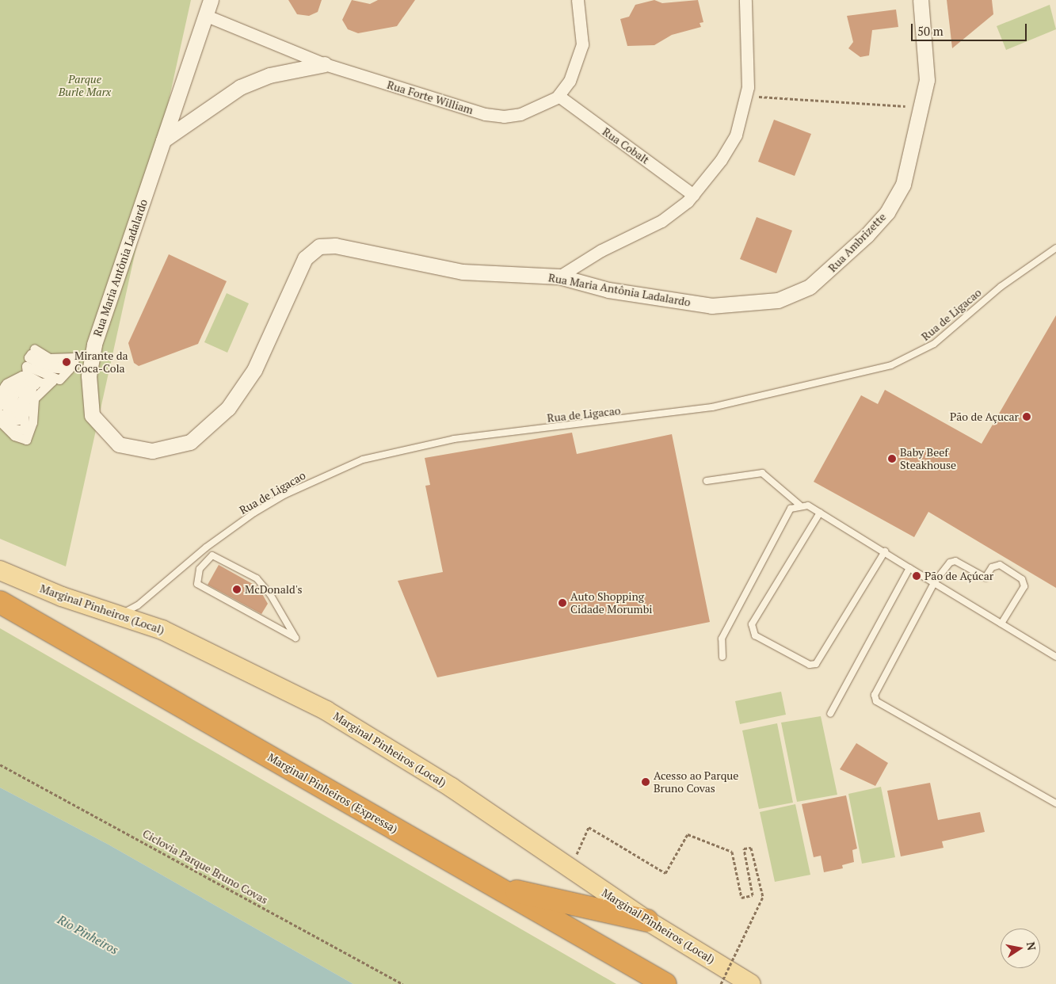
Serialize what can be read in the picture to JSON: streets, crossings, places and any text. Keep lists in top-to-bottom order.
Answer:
{
  "streets": {
    "highway": ["Marginal Pinheiros (Expressa)"],
    "main road": ["Marginal Pinheiros (Local)"],
    "street": [
      "Rua Forte William",
      "Rua Cobalt",
      "Rua Ambrizette",
      "Rua Maria Antônia Ladalardo"
    ],
    "lane": ["Rua de Ligacao"],
    "path": ["Ciclovia Parque Bruno Covas"]
  },
  "crossings": [
    ["Rua Forte William", "Rua Cobalt"],
    ["Rua Forte William", "Rua Maria Antônia Ladalardo"],
    ["Rua Ambrizette", "Rua Maria Antônia Ladalardo"],
    ["Rua de Ligacao", "Marginal Pinheiros (Local)"]
  ],
  "water": ["Rio Pinheiros"],
  "parks": ["Parque Burle Marx"],
  "places": [
    "Mirante da Coca-Cola",
    "Pão de Açucar",
    "Baby Beef Steakhouse",
    "Pão de Açúcar",
    "McDonald's",
    "Auto Shopping Cidade Morumbi",
    "Acesso ao Parque Bruno Covas"
  ],
  "scale_bar": "50 m",
  "north": "right"
}
